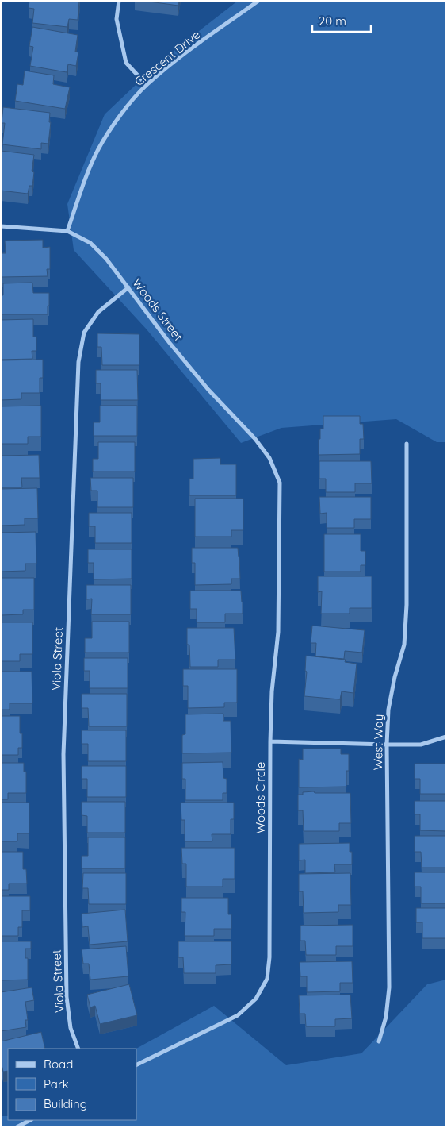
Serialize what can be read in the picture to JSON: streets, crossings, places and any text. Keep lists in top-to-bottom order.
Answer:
{
  "streets": {
    "street": [
      "Crescent Drive",
      "Woods Street",
      "Viola Street",
      "West Way",
      "Woods Circle"
    ]
  },
  "crossings": [
    ["Crescent Drive", "Woods Street"],
    ["Woods Street", "Viola Street"],
    ["Woods Street", "Woods Circle"]
  ],
  "legend": ["Road", "Park", "Building"],
  "scale_bar": "20 m"
}
